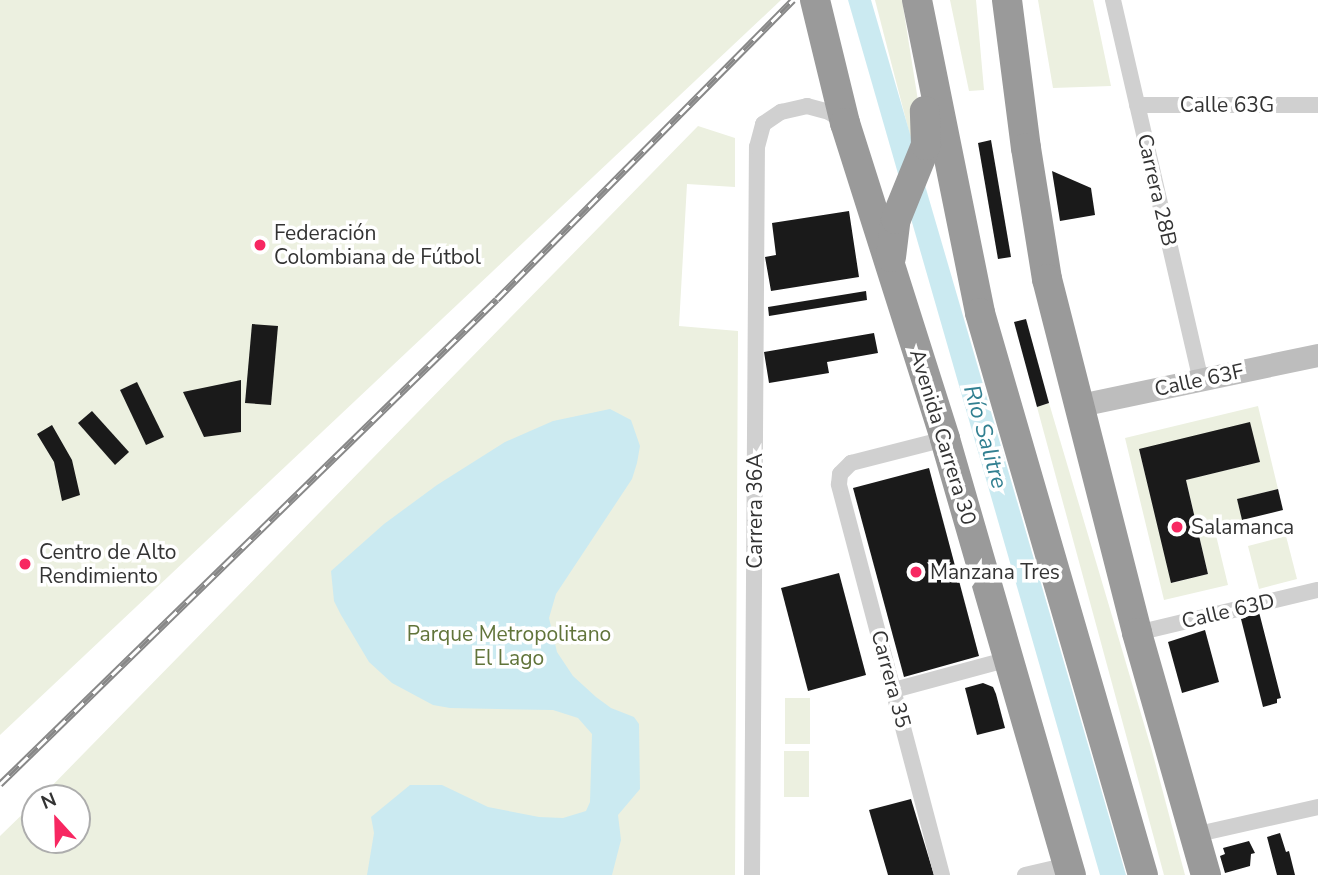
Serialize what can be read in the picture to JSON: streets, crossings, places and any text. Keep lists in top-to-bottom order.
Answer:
{
  "streets": {
    "highway": ["Avenida Carrera 30"],
    "street": [
      "Calle 63G",
      "Carrera 28B",
      "Calle 63F",
      "Carrera 36A",
      "Calle 63D",
      "Carrera 35"
    ]
  },
  "crossings": [
    ["Calle 63G", "Carrera 28B"],
    ["Carrera 28B", "Calle 63F"],
    ["Avenida Carrera 30", "Carrera 35"]
  ],
  "water": ["Río Salitre"],
  "parks": ["Parque Metropolitano El Lago"],
  "places": [
    "Federación Colombiana de Fútbol",
    "Salamanca",
    "Centro de Alto Rendimiento",
    "Manzana Tres"
  ],
  "north": "top"
}
